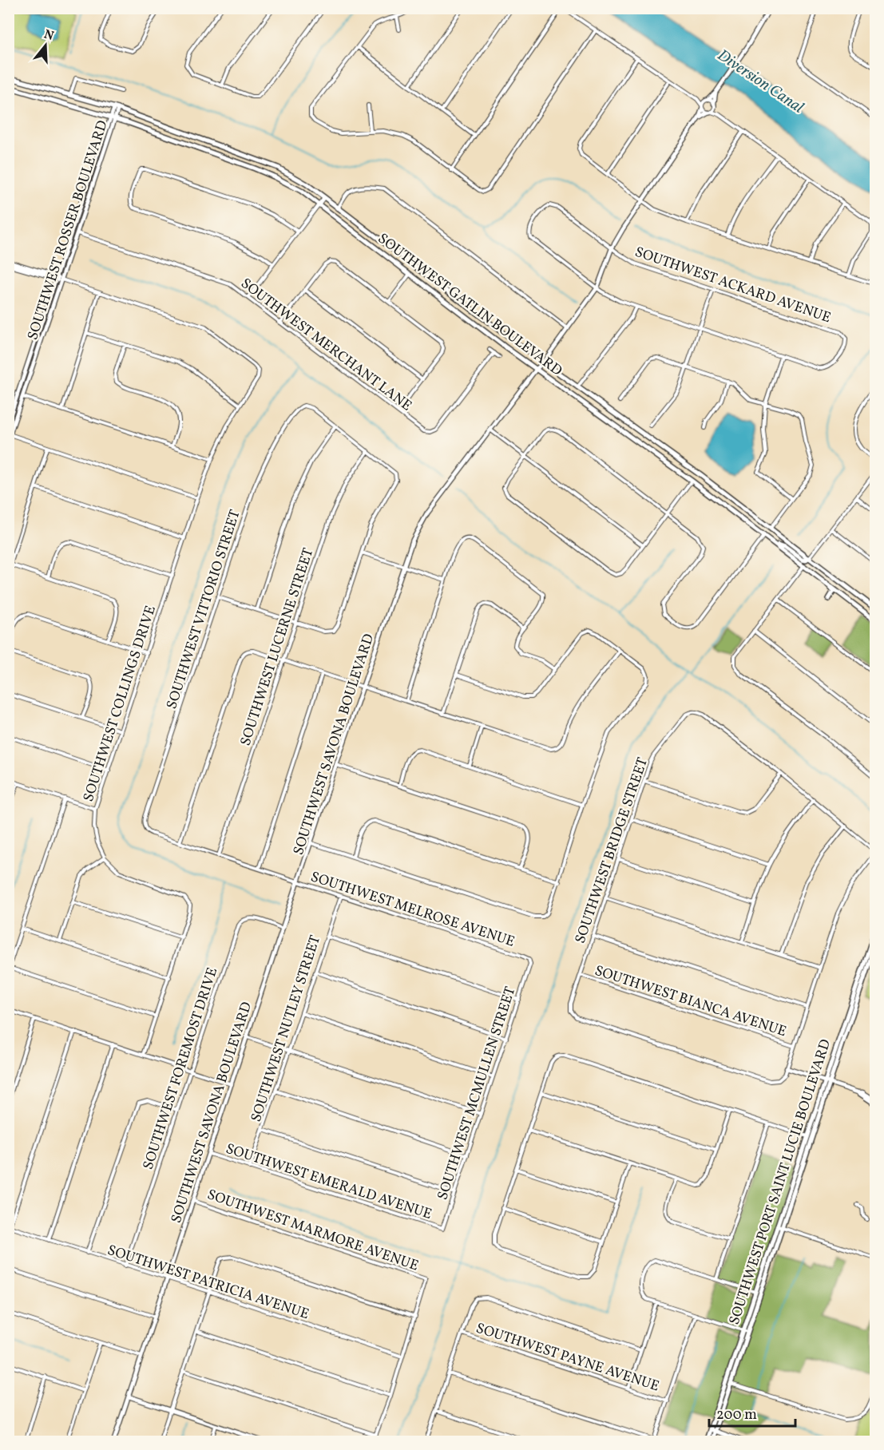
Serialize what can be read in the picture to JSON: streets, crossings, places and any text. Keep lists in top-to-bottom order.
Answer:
{
  "streets": {
    "main road": ["SOUTHWEST GATLIN BOULEVARD", "SOUTHWEST PORT SAINT LUCIE BOULEVARD"],
    "street": [
      "SOUTHWEST ROSSER BOULEVARD",
      "SOUTHWEST ACKARD AVENUE",
      "SOUTHWEST MERCHANT LANE",
      "SOUTHWEST VITTORIO STREET",
      "SOUTHWEST LUCERNE STREET",
      "SOUTHWEST COLLINGS DRIVE",
      "SOUTHWEST SAVONA BOULEVARD",
      "SOUTHWEST BRIDGE STREET",
      "SOUTHWEST MELROSE AVENUE",
      "SOUTHWEST BIANCA AVENUE",
      "SOUTHWEST NUTLEY STREET",
      "SOUTHWEST FOREMOST DRIVE",
      "SOUTHWEST MCMULLEN STREET",
      "SOUTHWEST EMERALD AVENUE",
      "SOUTHWEST MARMORE AVENUE",
      "SOUTHWEST PATRICIA AVENUE",
      "SOUTHWEST PAYNE AVENUE"
    ]
  },
  "crossings": [
    ["SOUTHWEST ROSSER BOULEVARD", "SOUTHWEST GATLIN BOULEVARD"],
    ["SOUTHWEST ROSSER BOULEVARD", "SOUTHWEST MERCHANT LANE"],
    ["SOUTHWEST ACKARD AVENUE", "SOUTHWEST SAVONA BOULEVARD"],
    ["SOUTHWEST GATLIN BOULEVARD", "SOUTHWEST SAVONA BOULEVARD"],
    ["SOUTHWEST VITTORIO STREET", "SOUTHWEST MELROSE AVENUE"],
    ["SOUTHWEST LUCERNE STREET", "SOUTHWEST MELROSE AVENUE"],
    ["SOUTHWEST SAVONA BOULEVARD", "SOUTHWEST MELROSE AVENUE"],
    ["SOUTHWEST SAVONA BOULEVARD", "SOUTHWEST FOREMOST DRIVE"],
    ["SOUTHWEST SAVONA BOULEVARD", "SOUTHWEST EMERALD AVENUE"],
    ["SOUTHWEST SAVONA BOULEVARD", "SOUTHWEST MARMORE AVENUE"],
    ["SOUTHWEST SAVONA BOULEVARD", "SOUTHWEST PATRICIA AVENUE"],
    ["SOUTHWEST BRIDGE STREET", "SOUTHWEST BIANCA AVENUE"],
    ["SOUTHWEST MELROSE AVENUE", "SOUTHWEST NUTLEY STREET"],
    ["SOUTHWEST MELROSE AVENUE", "SOUTHWEST MCMULLEN STREET"],
    ["SOUTHWEST NUTLEY STREET", "SOUTHWEST EMERALD AVENUE"],
    ["SOUTHWEST FOREMOST DRIVE", "SOUTHWEST PATRICIA AVENUE"],
    ["SOUTHWEST MCMULLEN STREET", "SOUTHWEST EMERALD AVENUE"]
  ],
  "water": ["Diversion Canal"],
  "scale_bar": "200 m",
  "north": "top"
}
